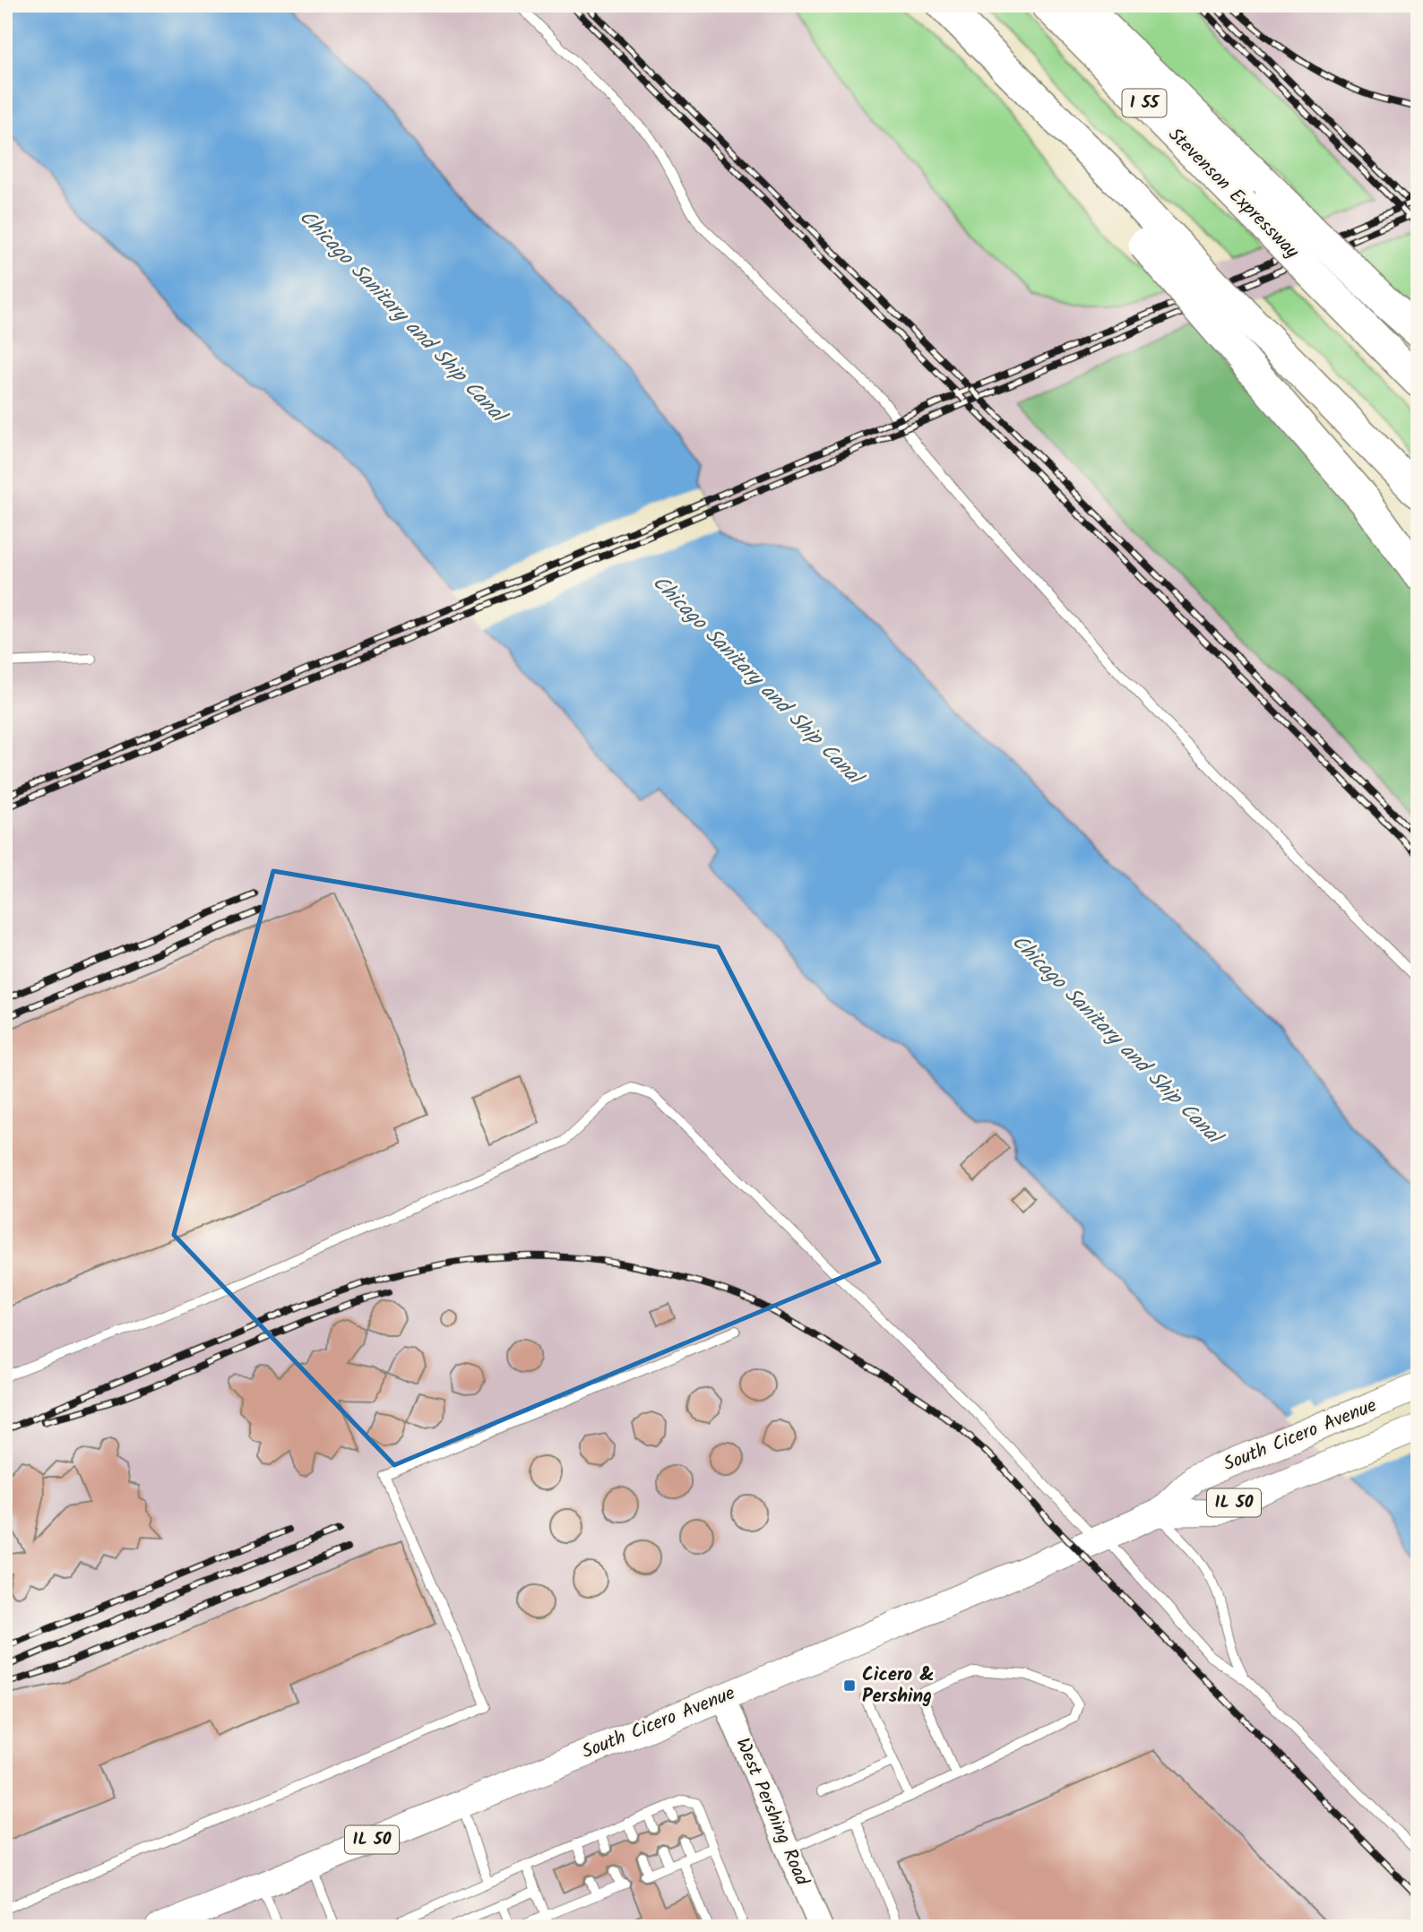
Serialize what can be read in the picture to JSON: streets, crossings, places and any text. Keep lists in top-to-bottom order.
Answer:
{
  "streets": {
    "highway": ["I 55", "Stevenson Expressway"],
    "main road": ["South Cicero Avenue", "IL 50", "West Pershing Road"]
  },
  "crossings": [
    ["South Cicero Avenue", "West Pershing Road"]
  ],
  "water": ["Chicago Sanitary and Ship Canal"],
  "places": {
    "transit": ["Cicero & Pershing"]
  }
}
